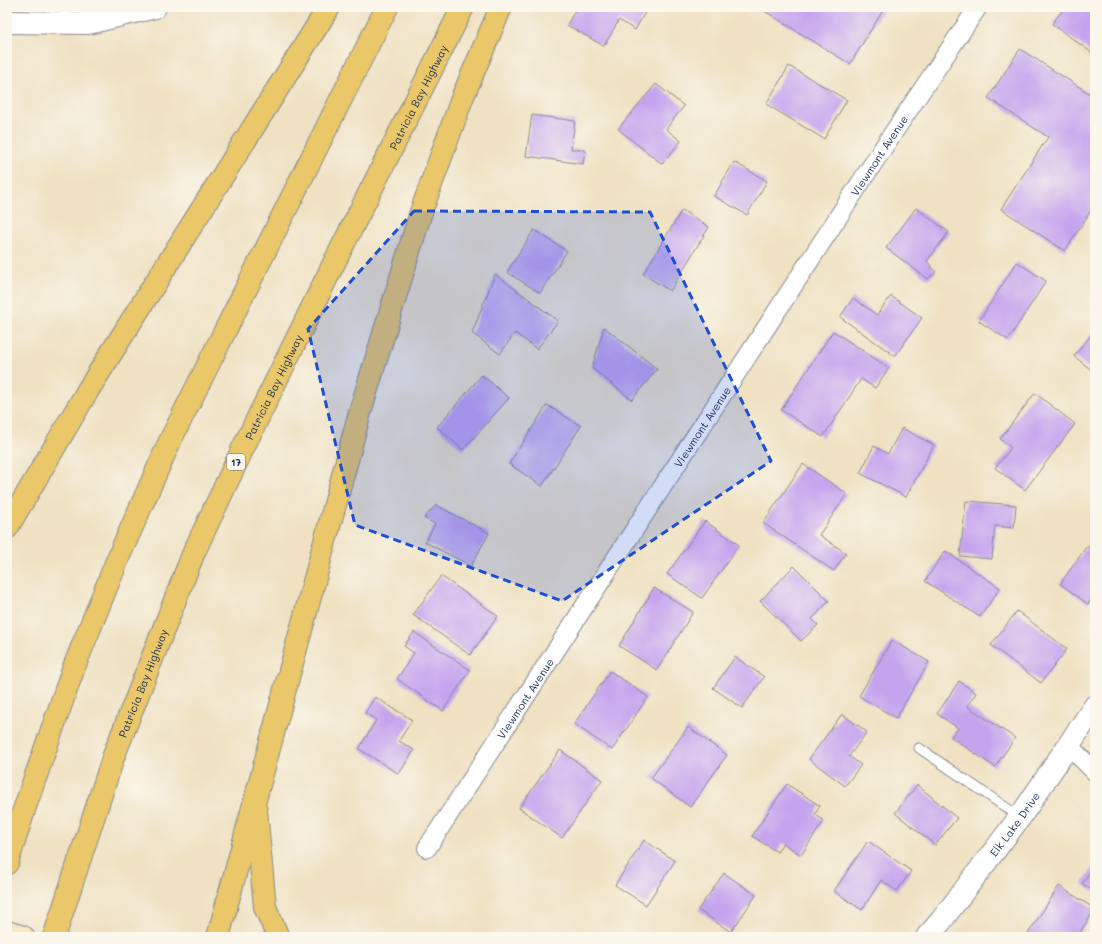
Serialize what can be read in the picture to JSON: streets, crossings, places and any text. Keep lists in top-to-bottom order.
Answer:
{
  "streets": {
    "highway": ["Patricia Bay Highway", "17"],
    "street": ["Viewmont Avenue", "Elk Lake Drive"]
  }
}
